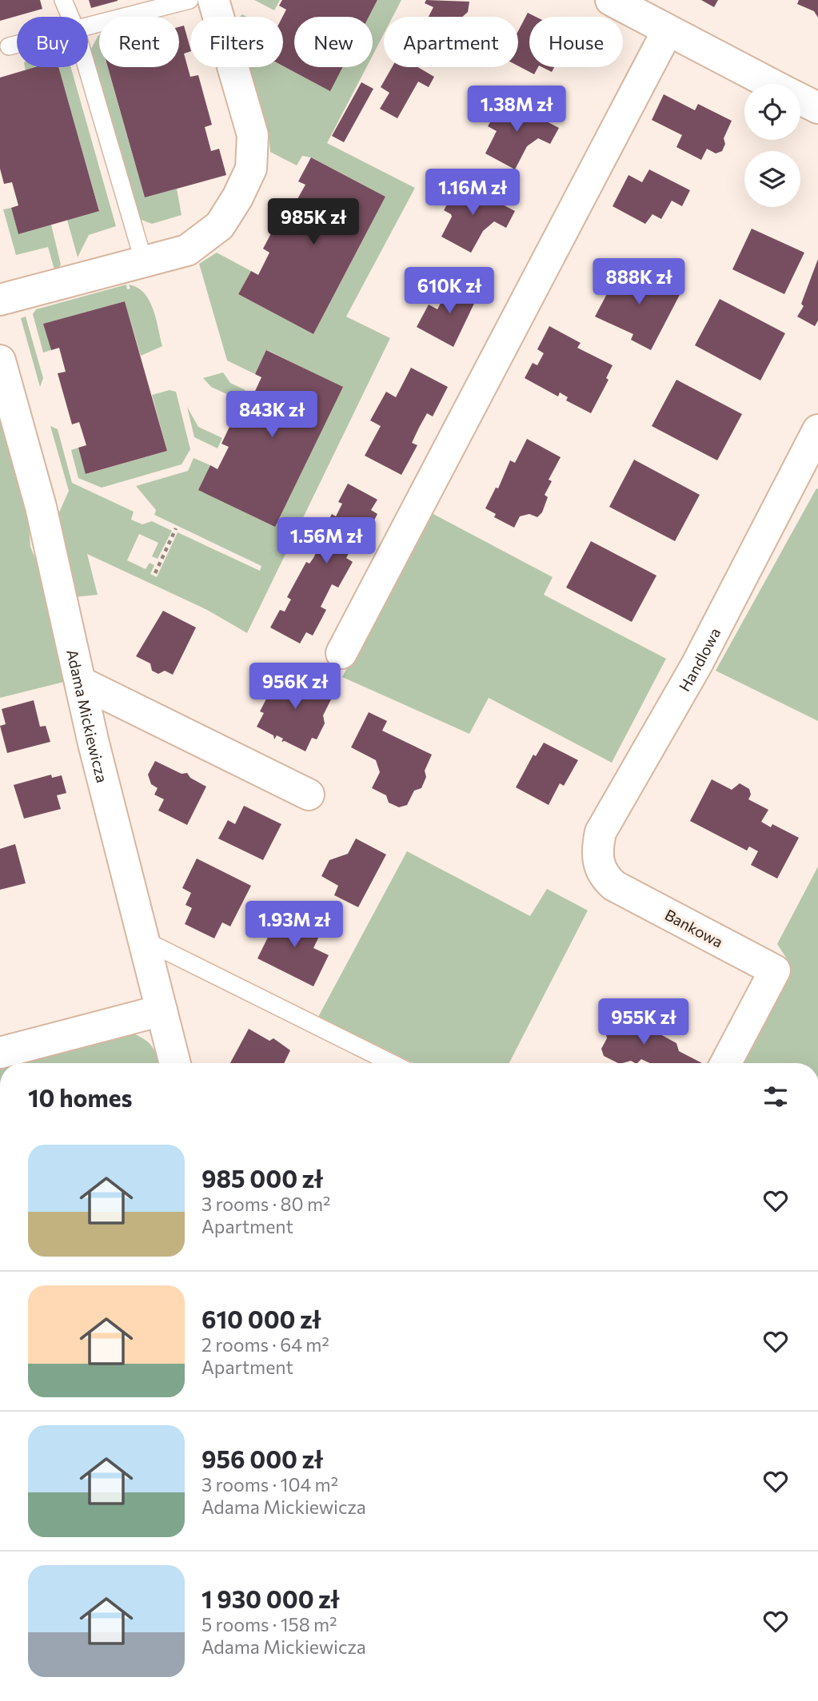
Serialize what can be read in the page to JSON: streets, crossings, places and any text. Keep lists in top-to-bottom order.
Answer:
{
  "streets": {
    "street": ["Handlowa", "Adama Mickiewicza", "Bankowa"]
  },
  "crossings": [
    ["Handlowa", "Bankowa"]
  ],
  "page": {
    "chip": [
      "Buy",
      "Rent",
      "Filters",
      "New",
      "Apartment",
      "House"
    ],
    "price": [
      "1.38M zł",
      "1.16M zł",
      "985K zł",
      "888K zł",
      "610K zł",
      "843K zł",
      "1.56M zł",
      "956K zł",
      "1.93M zł",
      "955K zł"
    ],
    "heading": "10 homes",
    "list": [
      {
        "name": "985 000 zł",
        "note": "3 rooms · 80 m² · Apartment"
      },
      {
        "name": "610 000 zł",
        "note": "2 rooms · 64 m² · Apartment"
      },
      {
        "name": "956 000 zł",
        "note": "3 rooms · 104 m² · Adama Mickiewicza"
      },
      {
        "name": "1 930 000 zł",
        "note": "5 rooms · 158 m² · Adama Mickiewicza"
      }
    ]
  }
}
